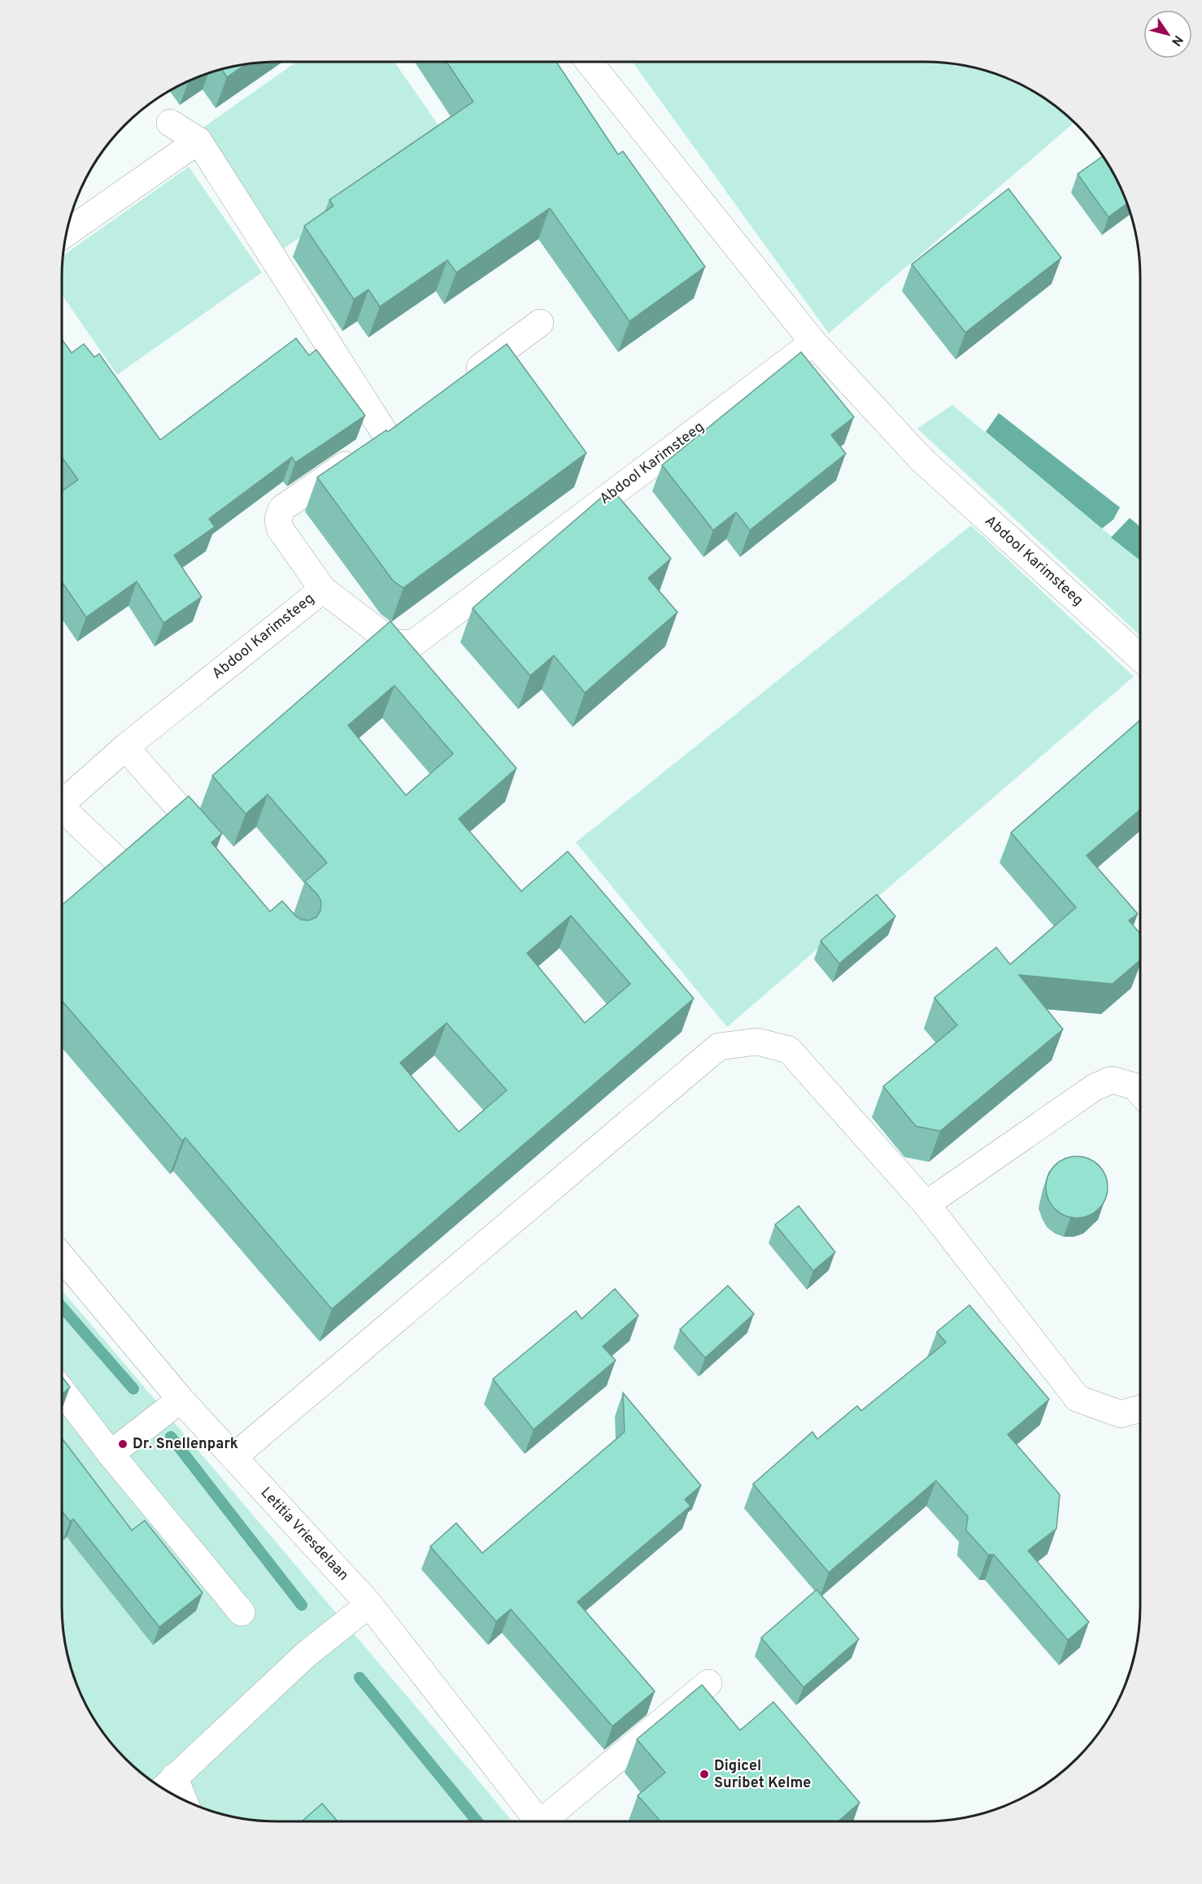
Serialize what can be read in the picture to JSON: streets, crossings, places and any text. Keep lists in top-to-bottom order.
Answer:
{
  "streets": {
    "street": ["Abdool Karimsteeg", "Letitia Vriesdelaan"]
  },
  "places": ["Dr. Snellenpark", "Digicel Suribet Kelme"],
  "north": "bottom right"
}
